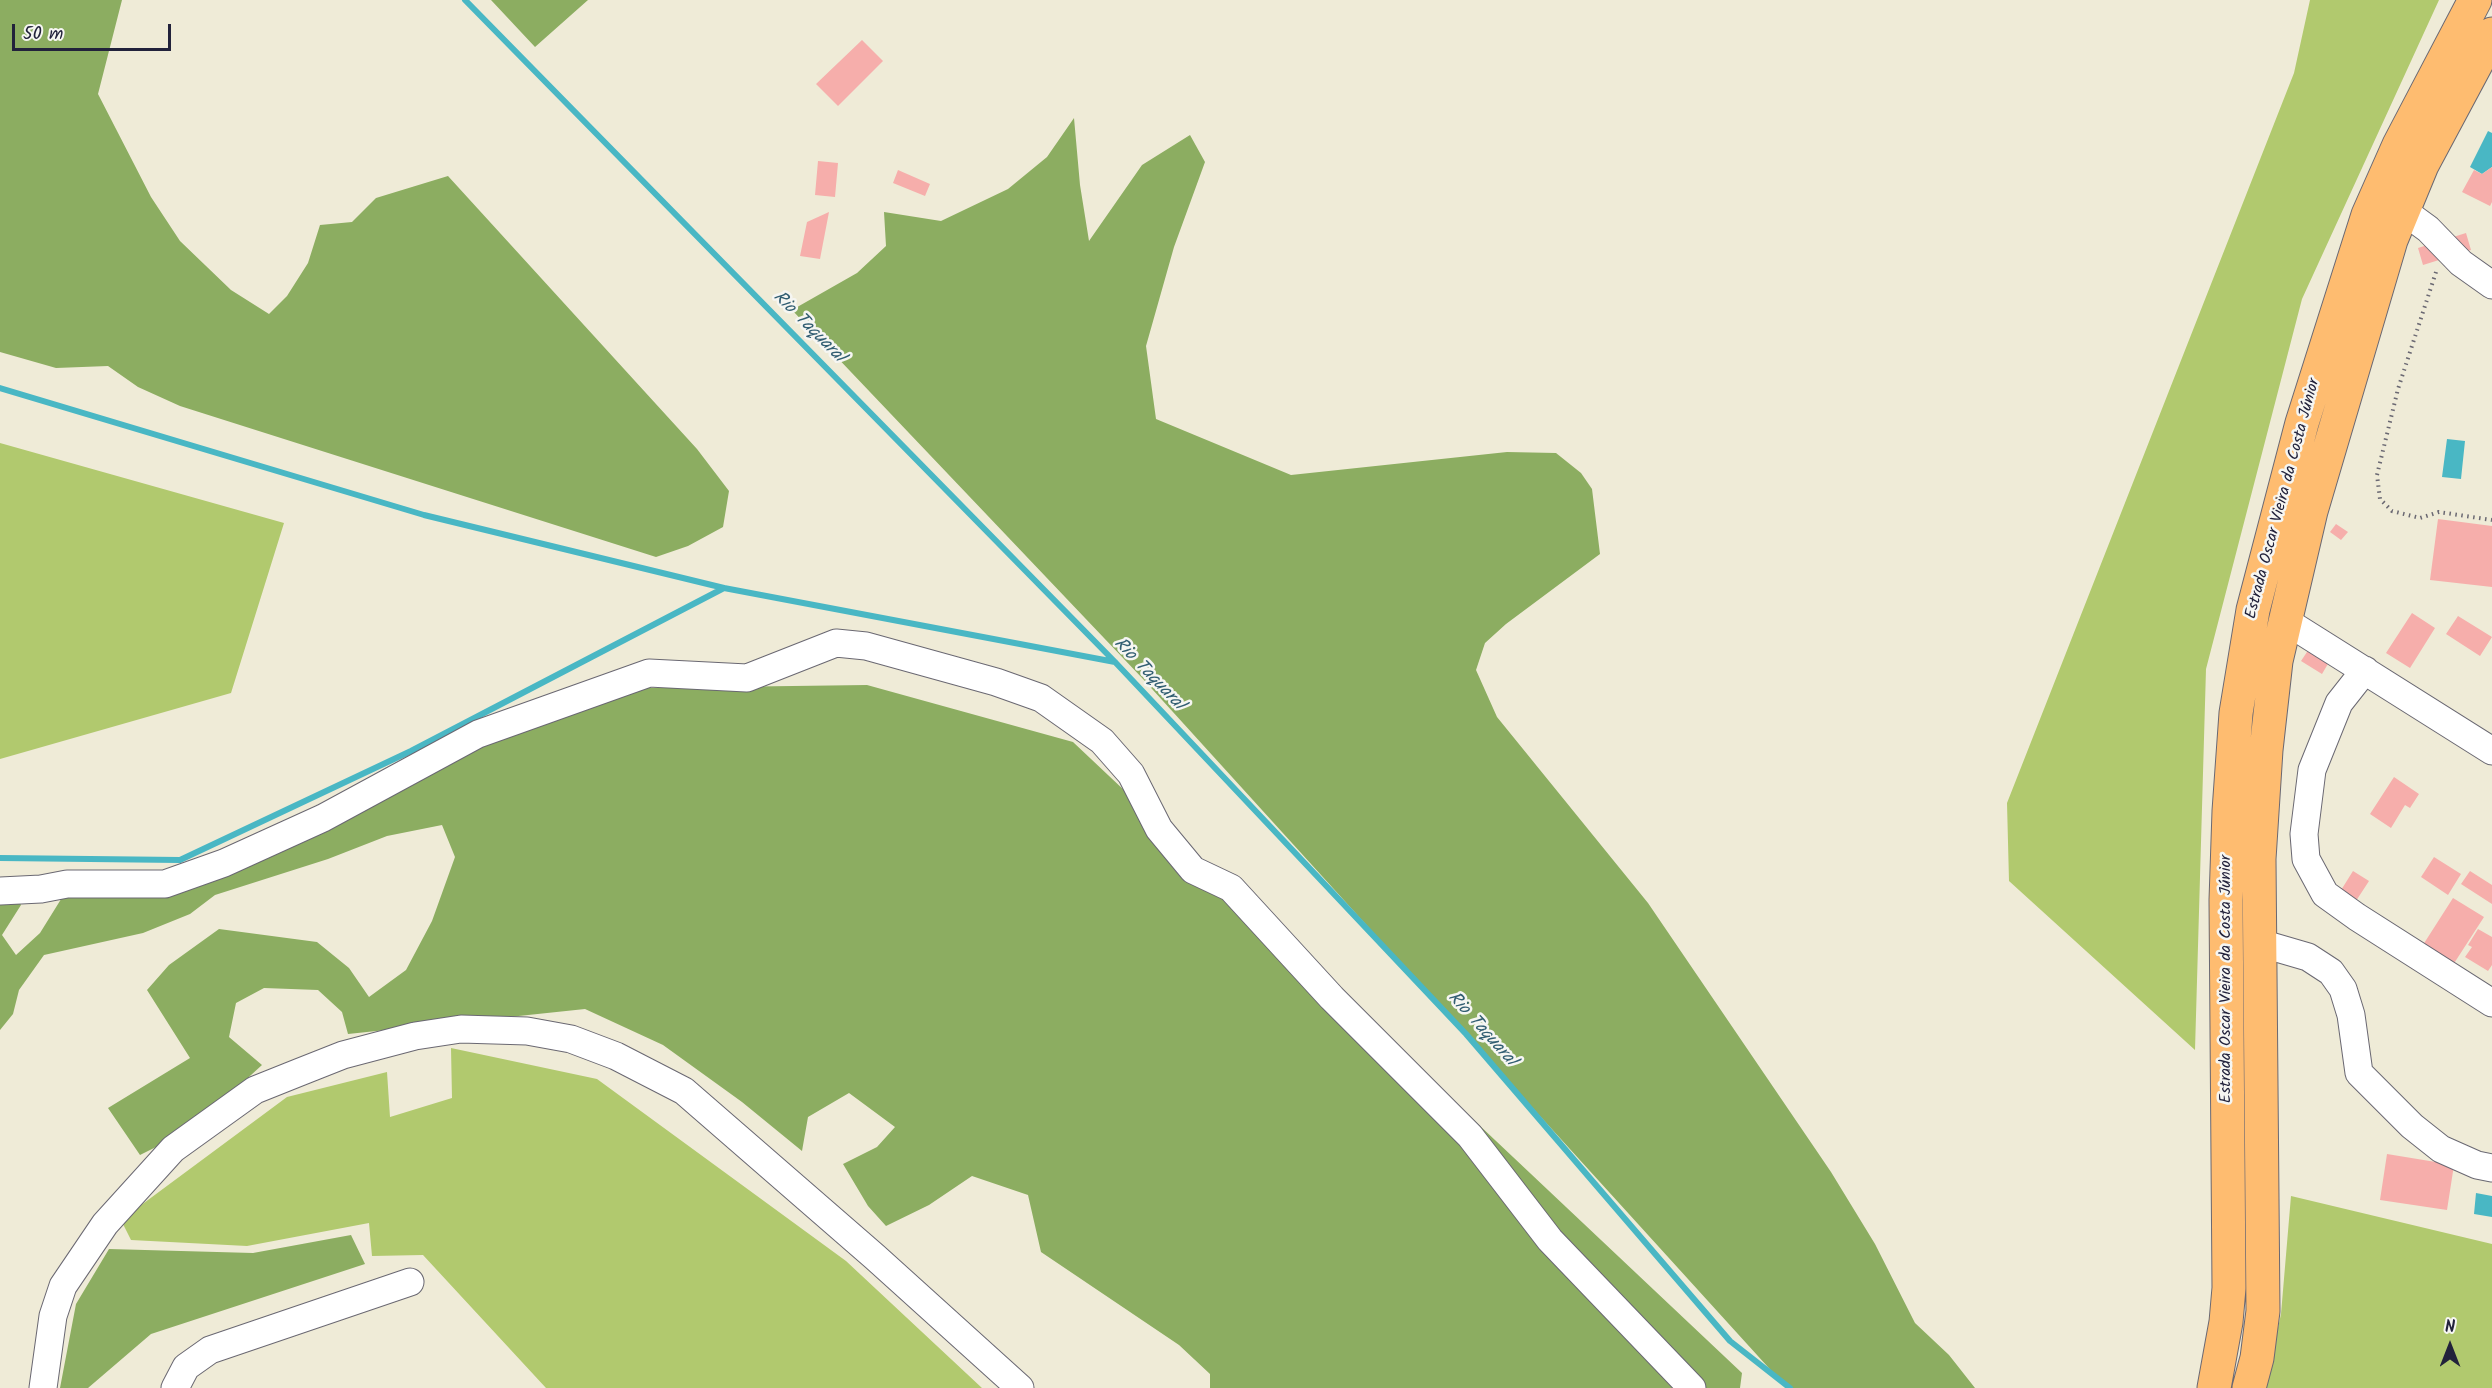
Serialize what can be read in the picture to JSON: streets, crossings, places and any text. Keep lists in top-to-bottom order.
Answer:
{
  "streets": {
    "main road": ["Estrada Oscar Vieira da Costa Júnior"]
  },
  "water": ["Rio Taquaral"],
  "scale_bar": "50 m",
  "north": "top"
}
